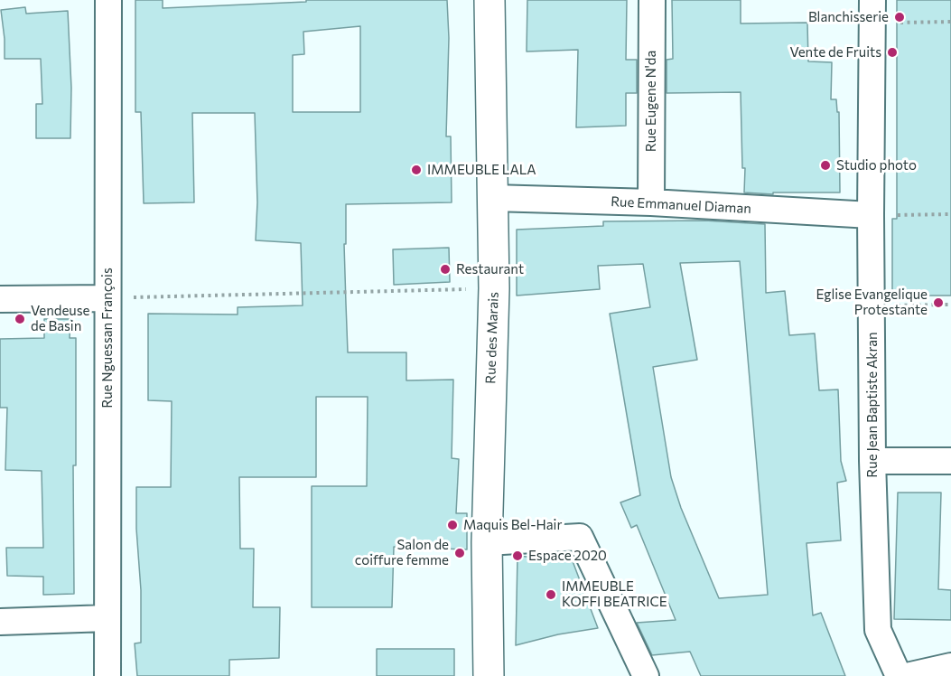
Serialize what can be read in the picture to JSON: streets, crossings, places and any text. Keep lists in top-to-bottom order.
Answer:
{
  "streets": {
    "street": [
      "Rue Eugene N'da",
      "Rue Emmanuel Diaman",
      "Rue Nguessan François",
      "Rue des Marais",
      "Rue Jean Baptiste Akran"
    ]
  },
  "crossings": [
    ["Rue Eugene N'da", "Rue Emmanuel Diaman"],
    ["Rue Emmanuel Diaman", "Rue des Marais"],
    ["Rue Emmanuel Diaman", "Rue Jean Baptiste Akran"]
  ],
  "places": [
    "Blanchisserie",
    "Vente de Fruits",
    "Studio photo",
    "IMMEUBLE LALA",
    "Restaurant",
    "Eglise Evangelique Protestante",
    "Vendeuse de Basin",
    "Maquis Bel-Hair",
    "Salon de coiffure femme",
    "Espace 2020",
    "IMMEUBLE KOFFI BEATRICE"
  ]
}
